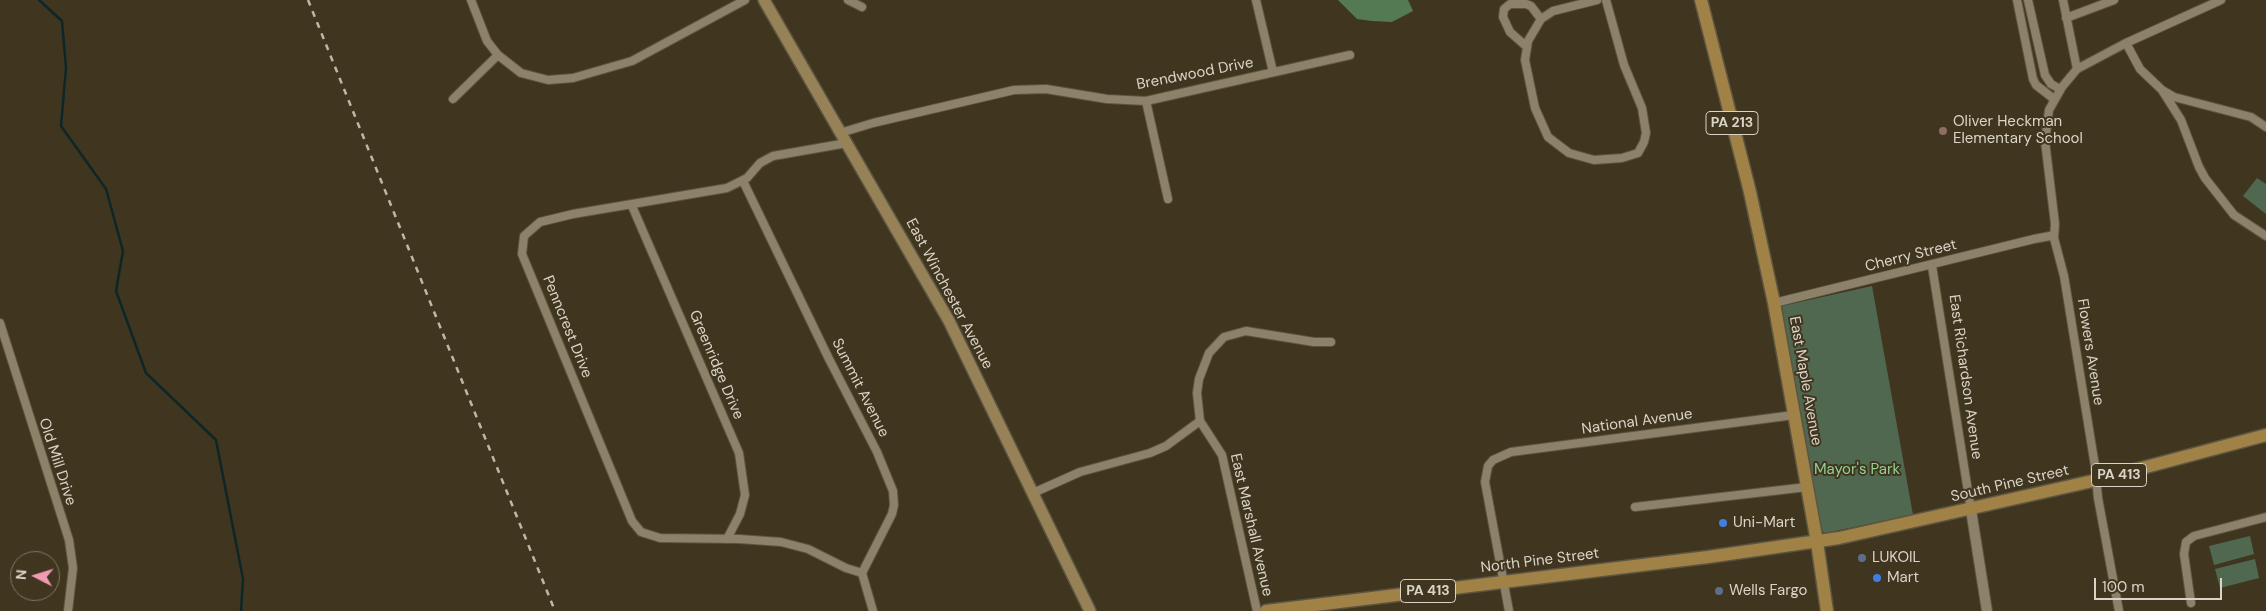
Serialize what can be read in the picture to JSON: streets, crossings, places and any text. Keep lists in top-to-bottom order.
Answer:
{
  "streets": {
    "main road": [
      "PA 213",
      "East Winchester Avenue",
      "East Maple Avenue",
      "PA 413",
      "South Pine Street",
      "North Pine Street"
    ],
    "street": [
      "Brendwood Drive",
      "Cherry Street",
      "Penncrest Drive",
      "Flowers Avenue",
      "Greenridge Drive",
      "East Richardson Avenue",
      "Summit Avenue",
      "National Avenue",
      "Old Mill Drive",
      "East Marshall Avenue"
    ]
  },
  "crossings": [
    ["Brendwood Drive", "East Winchester Avenue"],
    ["Brendwood Drive", "Penncrest Drive"],
    ["Cherry Street", "Flowers Avenue"],
    ["Cherry Street", "East Richardson Avenue"],
    ["Cherry Street", "East Maple Avenue"],
    ["East Winchester Avenue", "Penncrest Drive"],
    ["Penncrest Drive", "Greenridge Drive"],
    ["Penncrest Drive", "Summit Avenue"],
    ["Flowers Avenue", "South Pine Street"],
    ["East Richardson Avenue", "South Pine Street"],
    ["East Maple Avenue", "National Avenue"],
    ["East Maple Avenue", "South Pine Street"],
    ["East Maple Avenue", "North Pine Street"],
    ["National Avenue", "North Pine Street"],
    ["South Pine Street", "North Pine Street"]
  ],
  "parks": ["Mayor's Park"],
  "places": [
    "Oliver Heckman Elementary School",
    "Uni-Mart",
    "LUKOIL",
    "Mart",
    "Wells Fargo"
  ],
  "scale_bar": "100 m",
  "north": "left"
}
